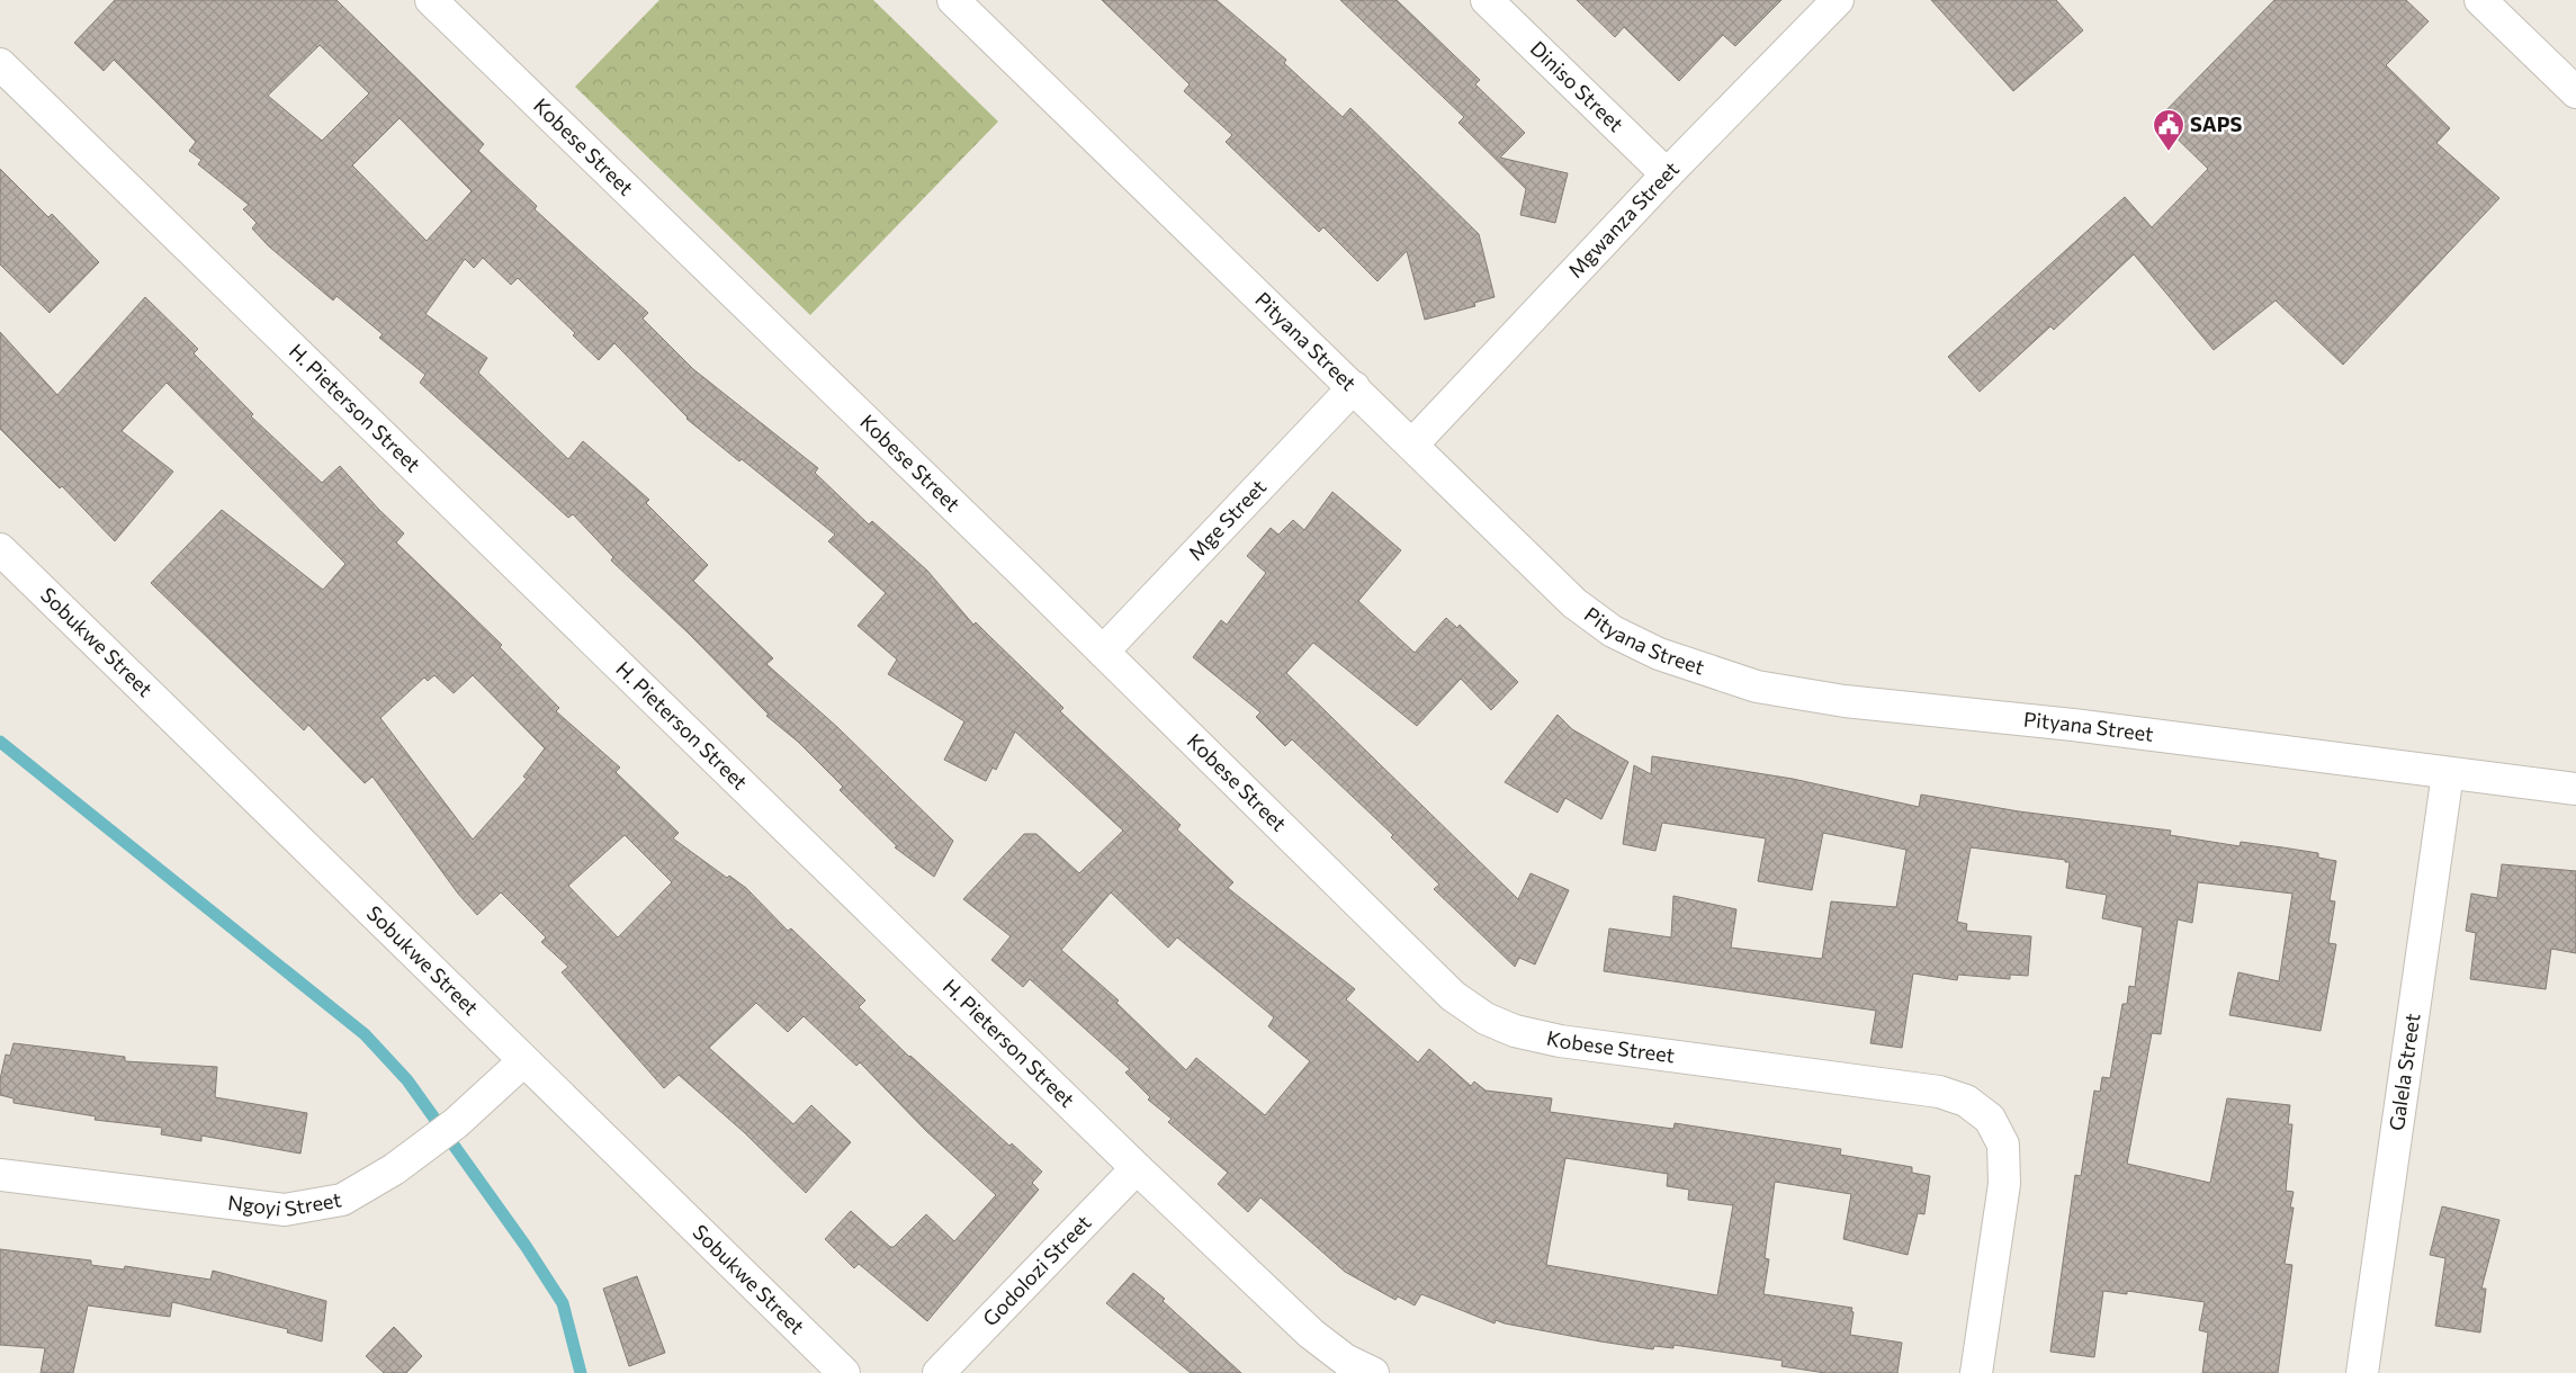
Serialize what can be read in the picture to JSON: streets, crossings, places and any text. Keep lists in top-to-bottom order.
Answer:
{
  "streets": {
    "street": [
      "Diniso Street",
      "Kobese Street",
      "Mgwanza Street",
      "Pityana Street",
      "H. Pieterson Street",
      "Mge Street",
      "Sobukwe Street",
      "Galela Street",
      "Ngoyi Street",
      "Godolozi Street"
    ]
  },
  "crossings": [
    ["Diniso Street", "Mgwanza Street"],
    ["Kobese Street", "Mge Street"],
    ["Mgwanza Street", "Pityana Street"],
    ["Pityana Street", "Mge Street"],
    ["Pityana Street", "Galela Street"],
    ["H. Pieterson Street", "Godolozi Street"],
    ["Sobukwe Street", "Ngoyi Street"]
  ],
  "places": {
    "public building": ["SAPS"]
  }
}
